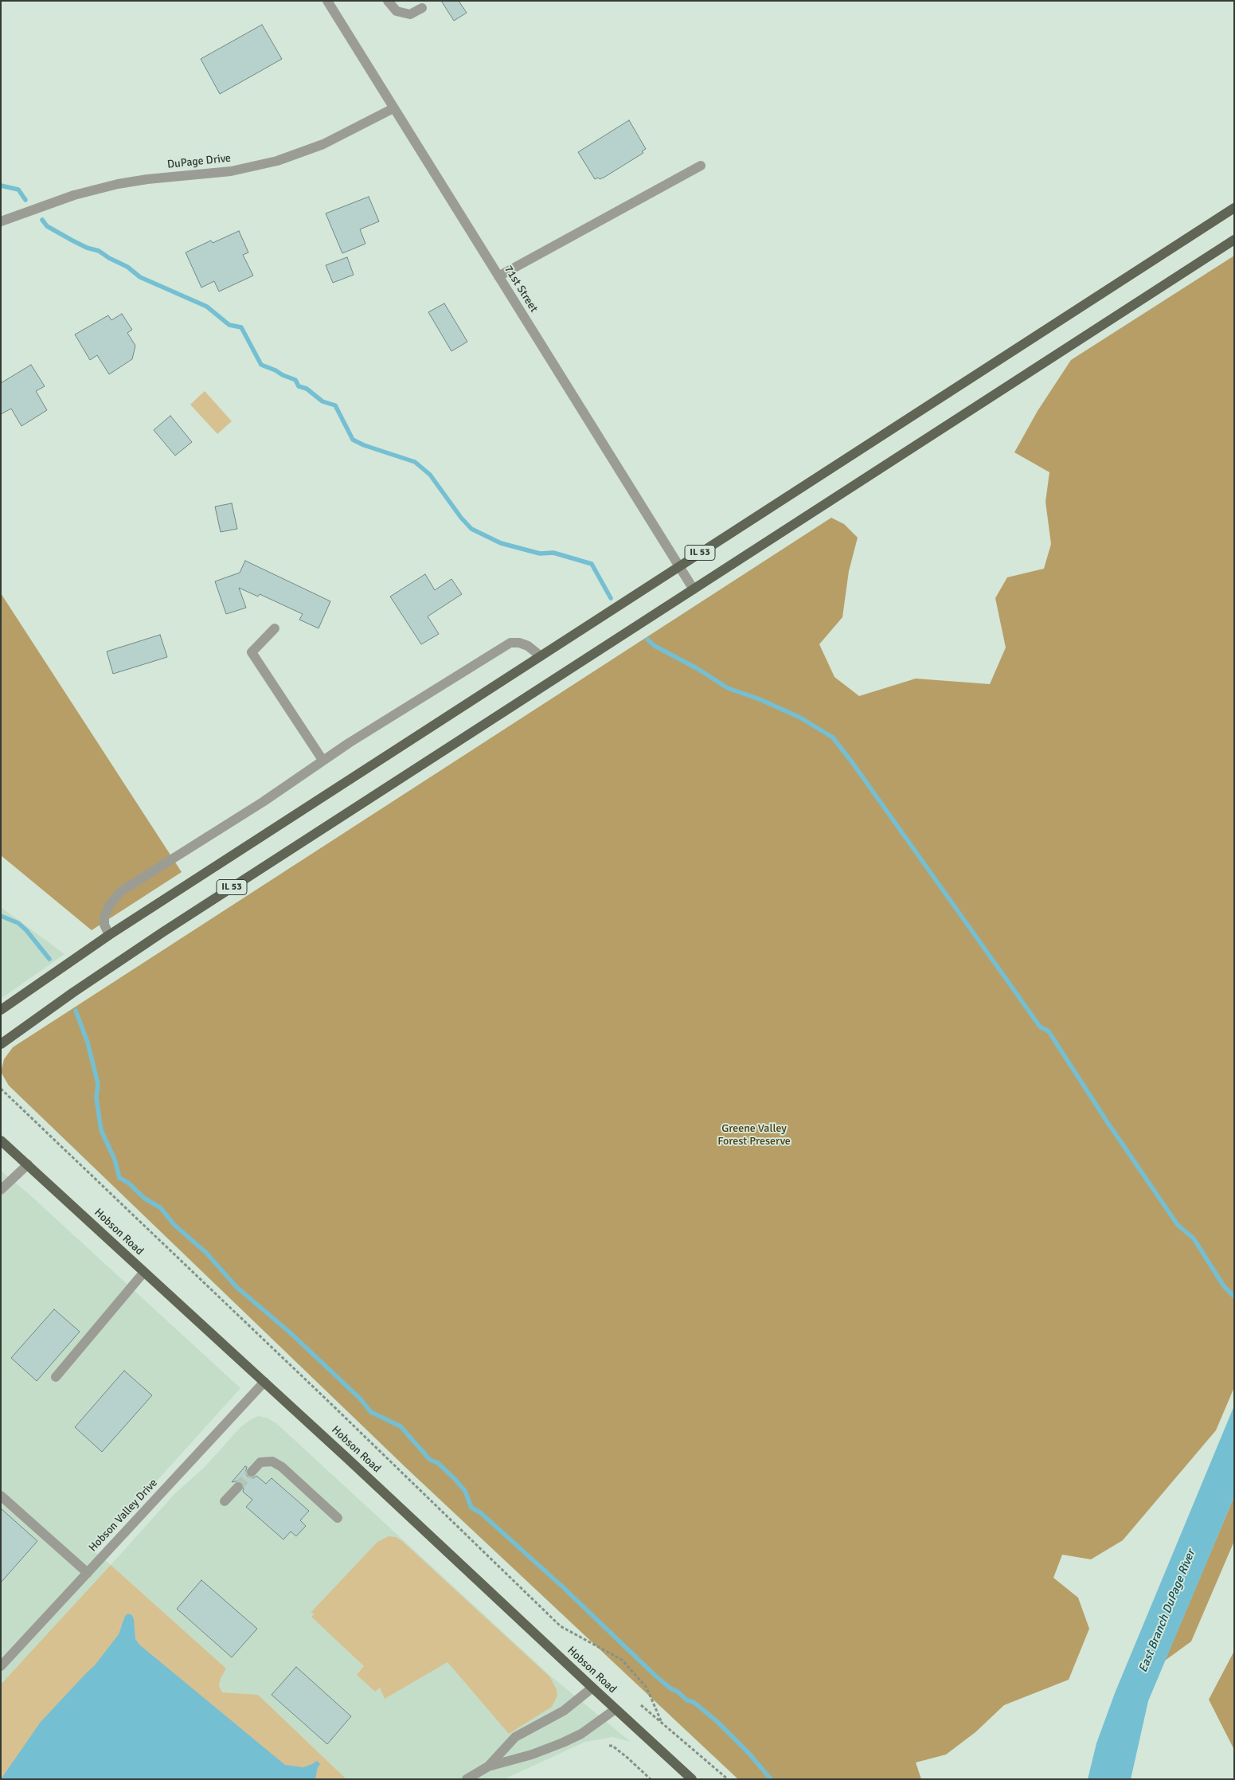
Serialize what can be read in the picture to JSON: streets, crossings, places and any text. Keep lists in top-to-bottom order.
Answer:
{
  "streets": {
    "main road": ["IL 53", "Hobson Road"],
    "street": ["DuPage Drive", "71st Street", "Hobson Valley Drive"]
  },
  "crossings": [
    ["DuPage Drive", "71st Street"],
    ["71st Street", "IL 53"],
    ["Hobson Road", "Hobson Valley Drive"]
  ],
  "water": ["East Branch DuPage River"],
  "parks": ["Greene Valley Forest Preserve"]
}
